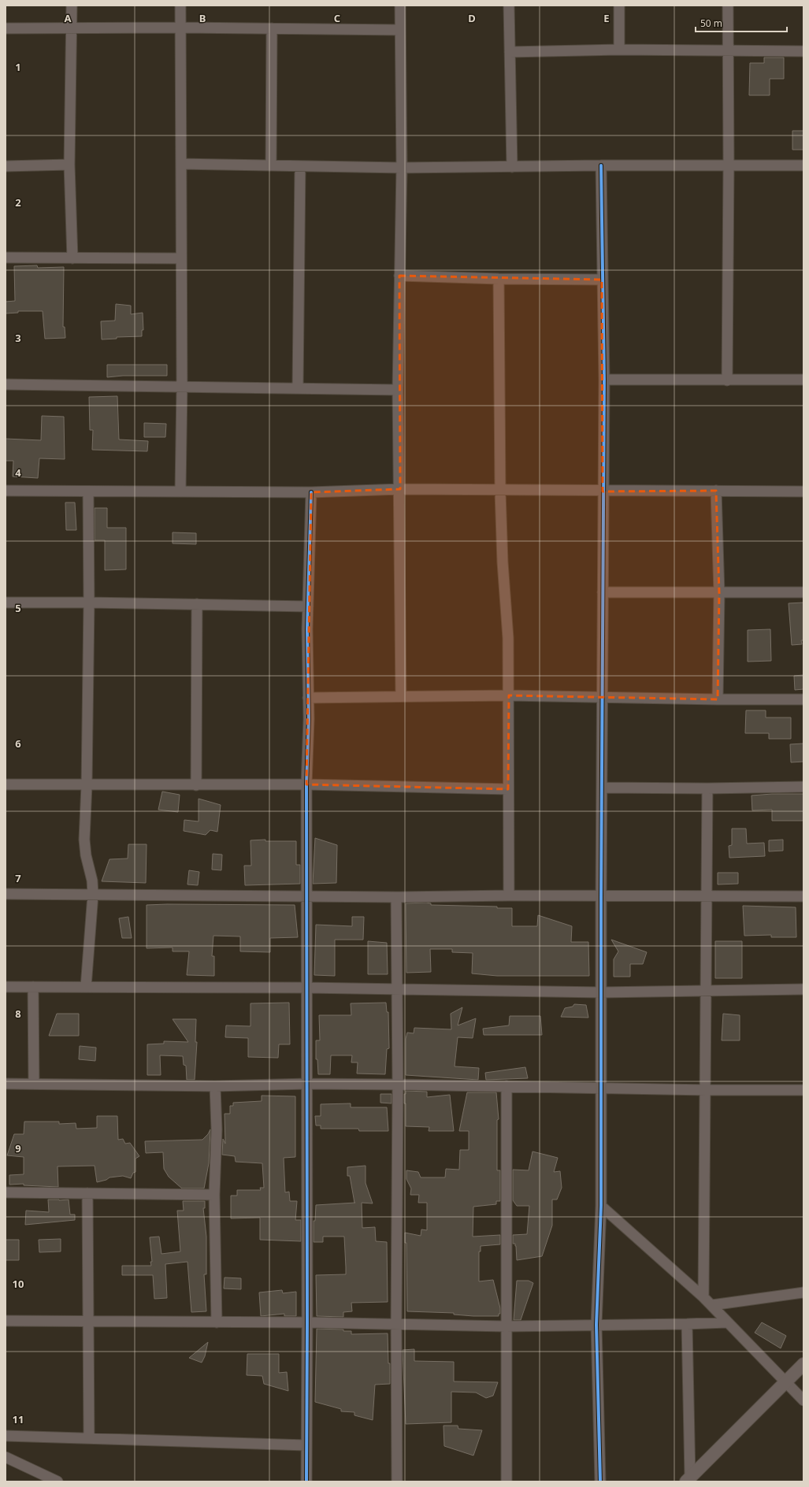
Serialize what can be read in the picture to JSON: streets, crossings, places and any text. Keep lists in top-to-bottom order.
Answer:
{
  "scale_bar": "50 m",
  "grid": {
    "columns": [
      "A",
      "B",
      "C",
      "D",
      "E"
    ],
    "rows": [
      "1",
      "2",
      "3",
      "4",
      "5",
      "6",
      "7",
      "8",
      "9",
      "10",
      "11"
    ]
  }
}
